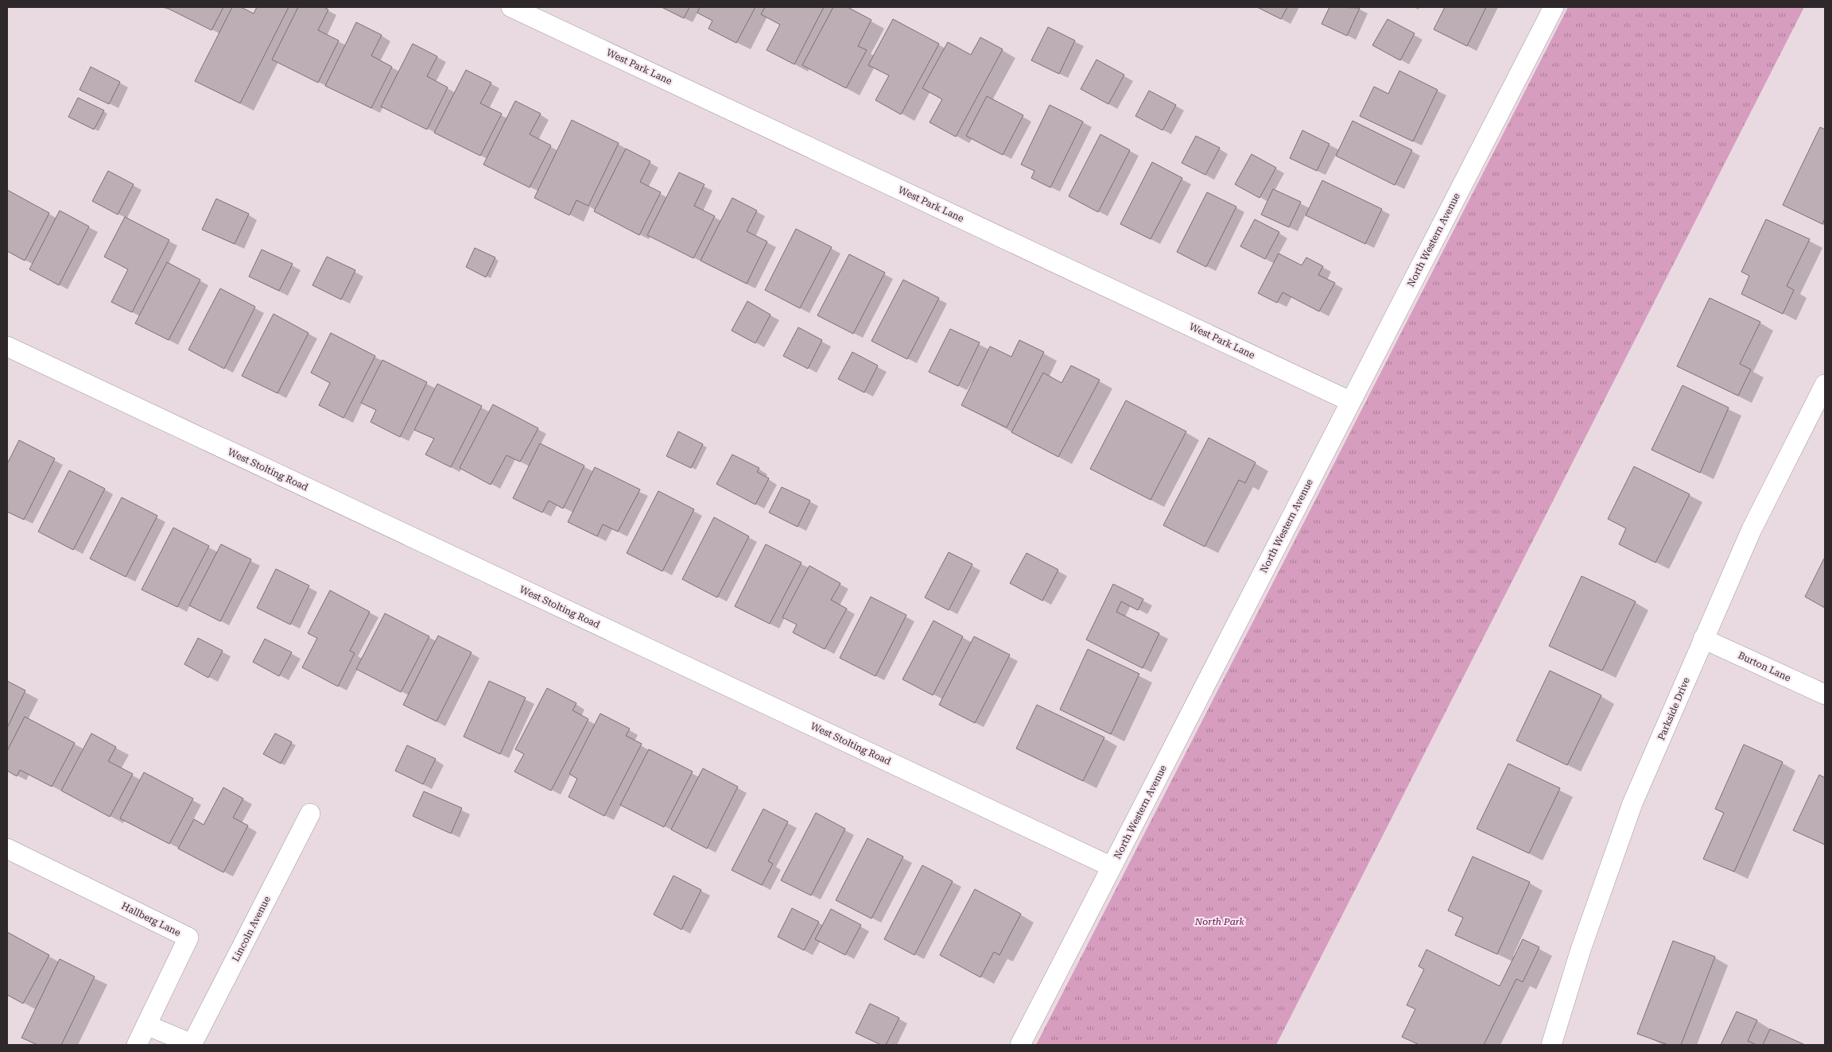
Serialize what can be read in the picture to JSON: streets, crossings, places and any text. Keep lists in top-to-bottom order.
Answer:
{
  "streets": {
    "street": [
      "West Park Lane",
      "North Western Avenue",
      "West Stolting Road",
      "Burton Lane",
      "Parkside Drive",
      "Hallberg Lane",
      "Lincoln Avenue"
    ]
  },
  "crossings": [
    ["West Park Lane", "North Western Avenue"],
    ["North Western Avenue", "West Stolting Road"],
    ["Burton Lane", "Parkside Drive"],
    ["Hallberg Lane", "Lincoln Avenue"]
  ],
  "parks": ["North Park"]
}
